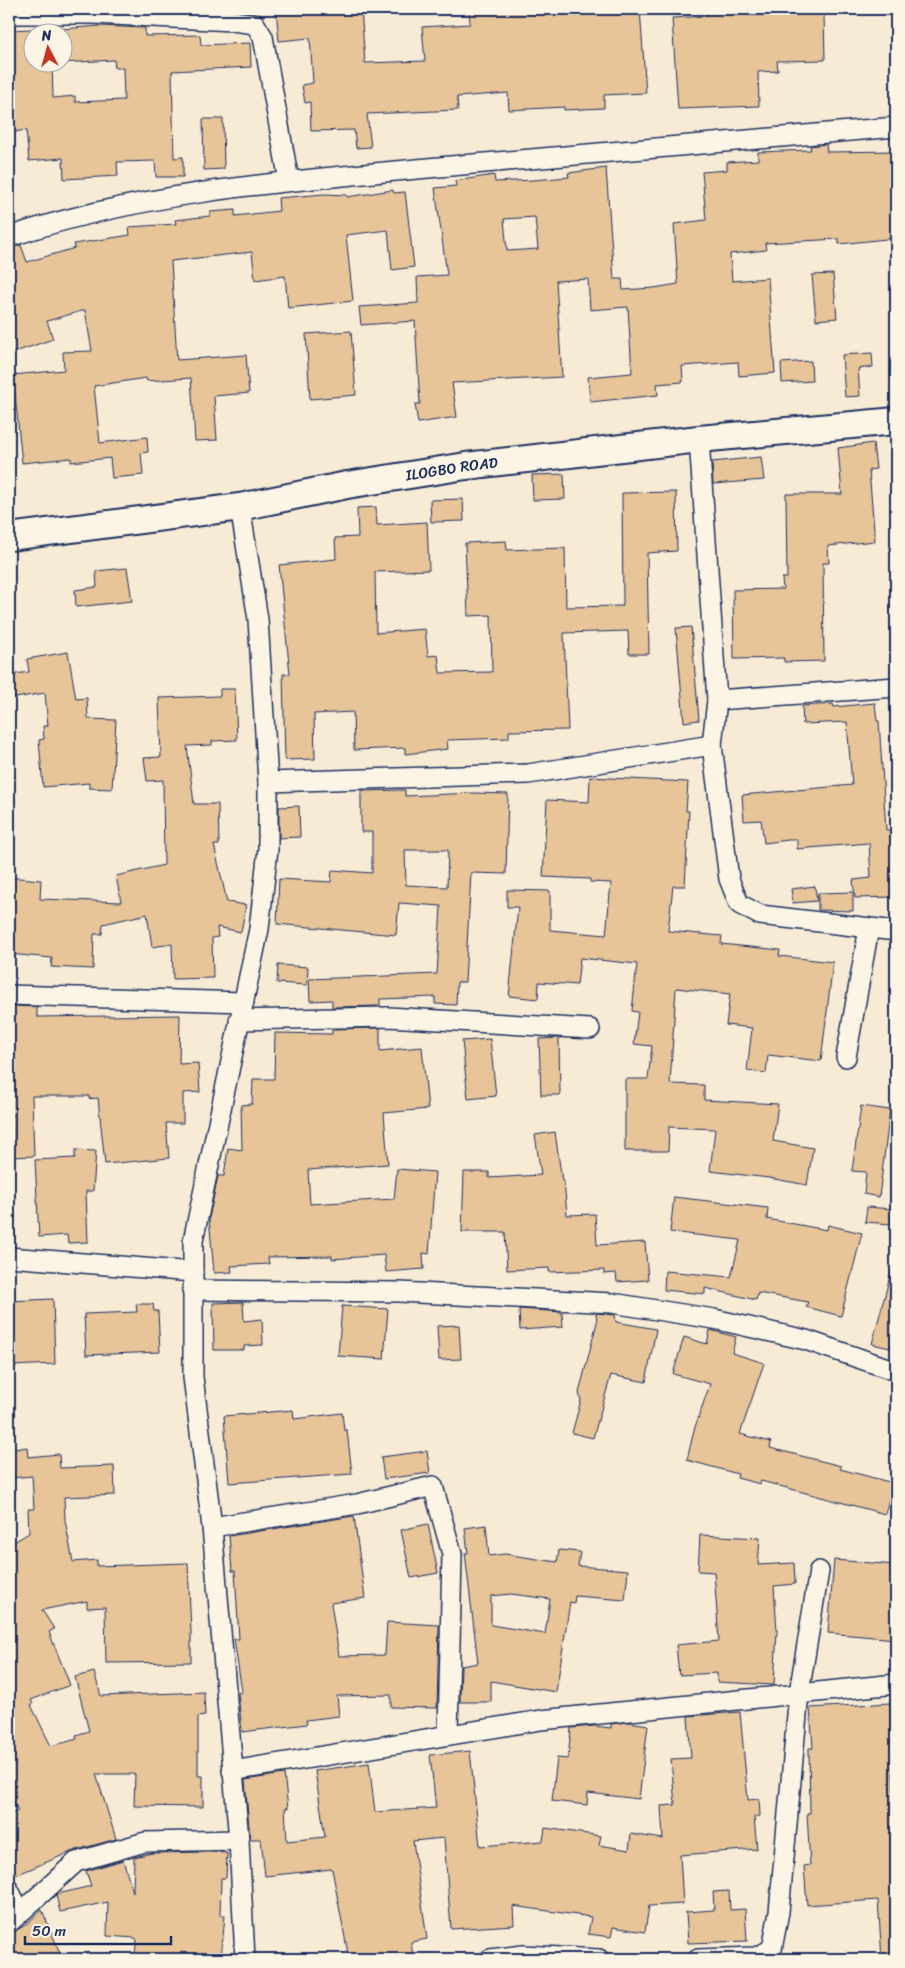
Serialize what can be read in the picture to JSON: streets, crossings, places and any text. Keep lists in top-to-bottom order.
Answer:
{
  "streets": {
    "main road": ["ILOGBO ROAD"]
  },
  "scale_bar": "50 m",
  "north": "top"
}
